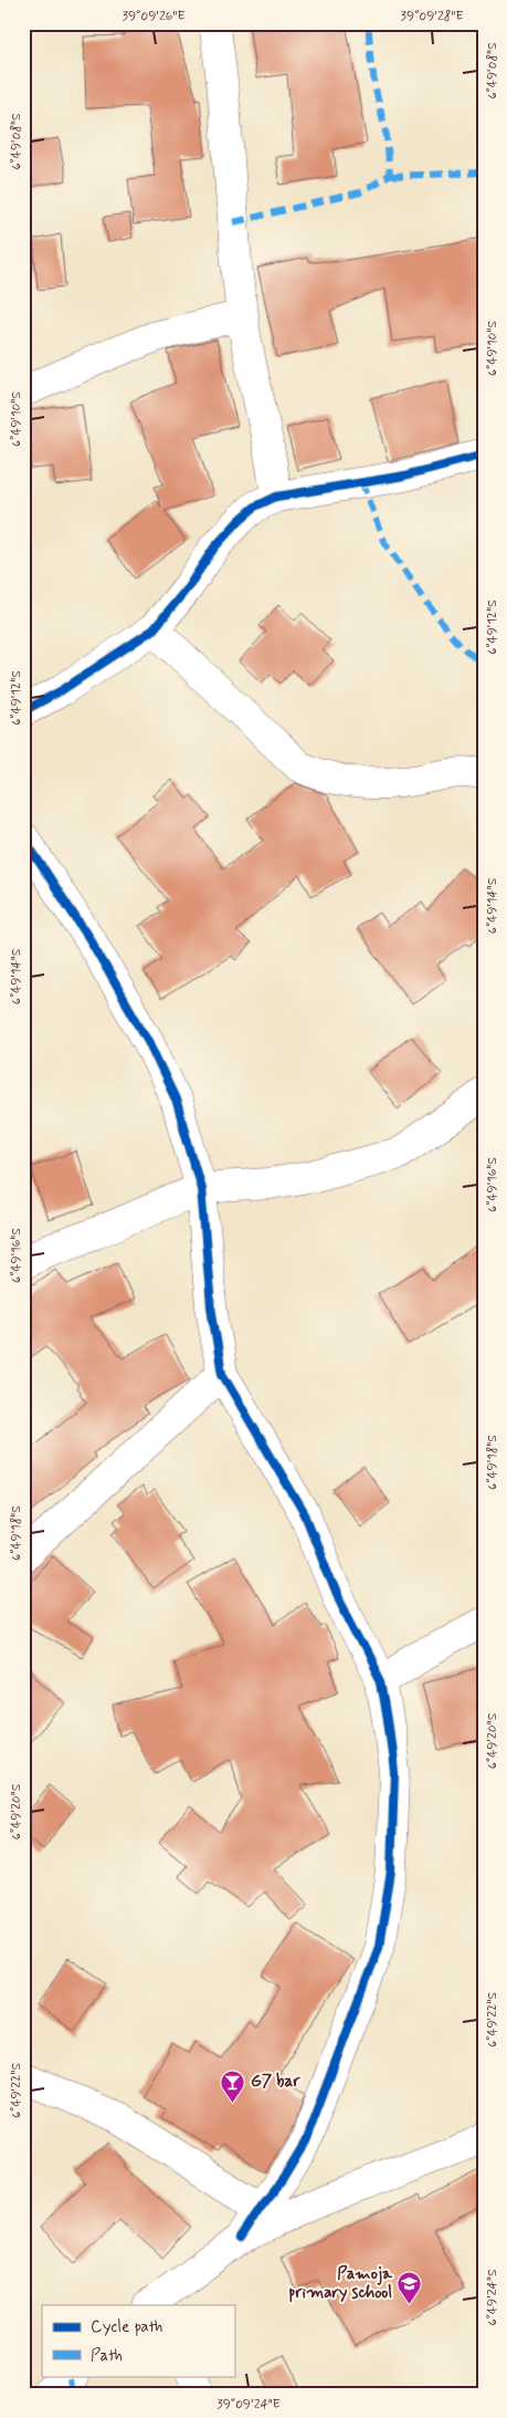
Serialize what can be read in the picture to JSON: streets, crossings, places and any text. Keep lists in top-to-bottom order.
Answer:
{
  "places": {
    "bar": ["G7 bar"],
    "school or university": ["Pamoja primary school"]
  },
  "legend": ["Cycle path", "Path"],
  "coordinates": [
    "39°09'26\"E",
    "39°09'28\"E",
    "6°49'08\"S",
    "6°49'10\"S",
    "6°49'12\"S",
    "6°49'14\"S",
    "6°49'16\"S",
    "6°49'18\"S",
    "6°49'20\"S",
    "6°49'22\"S",
    "6°49'24\"S",
    "39°09'24\"E"
  ]
}
